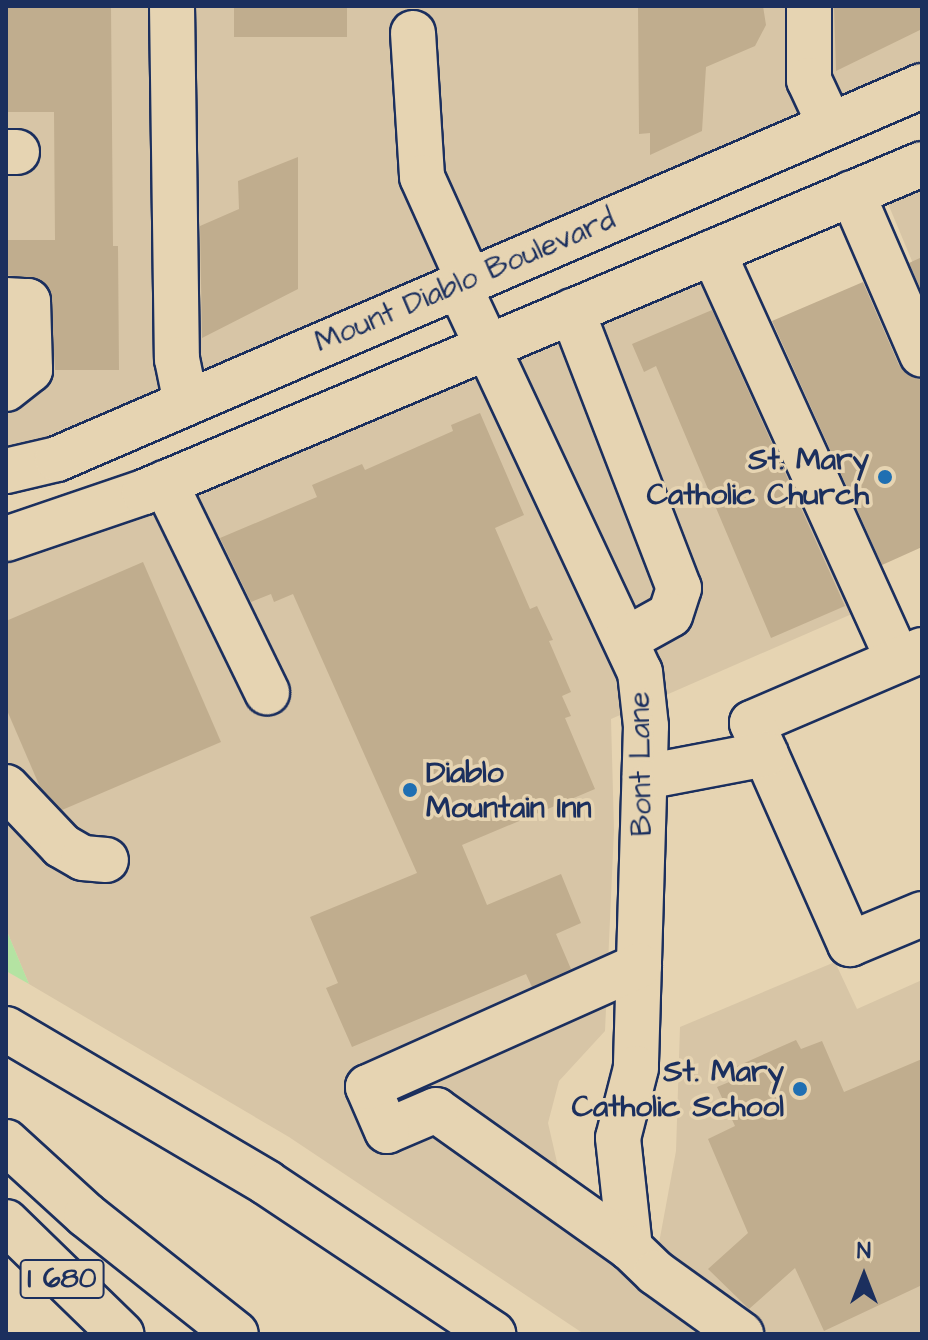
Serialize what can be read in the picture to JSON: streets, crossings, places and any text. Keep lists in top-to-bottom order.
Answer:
{
  "streets": {
    "main road": ["Mount Diablo Boulevard", "Bont Lane", "I 680"]
  },
  "crossings": [
    ["Mount Diablo Boulevard", "Bont Lane"]
  ],
  "places": ["St. Mary Catholic Church", "Diablo Mountain Inn", "St. Mary Catholic School"],
  "north": "top"
}
